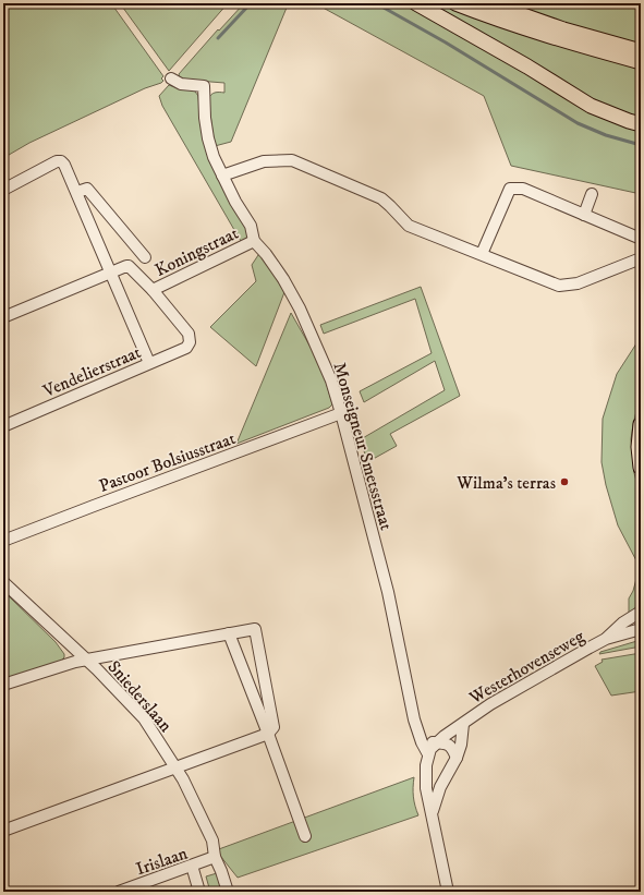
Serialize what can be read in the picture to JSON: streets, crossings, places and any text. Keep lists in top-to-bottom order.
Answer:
{
  "streets": {
    "street": [
      "Koningstraat",
      "Vendelierstraat",
      "Monseigneur Smetsstraat",
      "Pastoor Bolsiusstraat",
      "Westerhovenseweg",
      "Sniederslaan",
      "Irislaan"
    ]
  },
  "crossings": [
    ["Koningstraat", "Vendelierstraat"],
    ["Koningstraat", "Monseigneur Smetsstraat"],
    ["Monseigneur Smetsstraat", "Pastoor Bolsiusstraat"],
    ["Monseigneur Smetsstraat", "Westerhovenseweg"],
    ["Sniederslaan", "Irislaan"]
  ],
  "places": ["Wilma's terras"]
}
